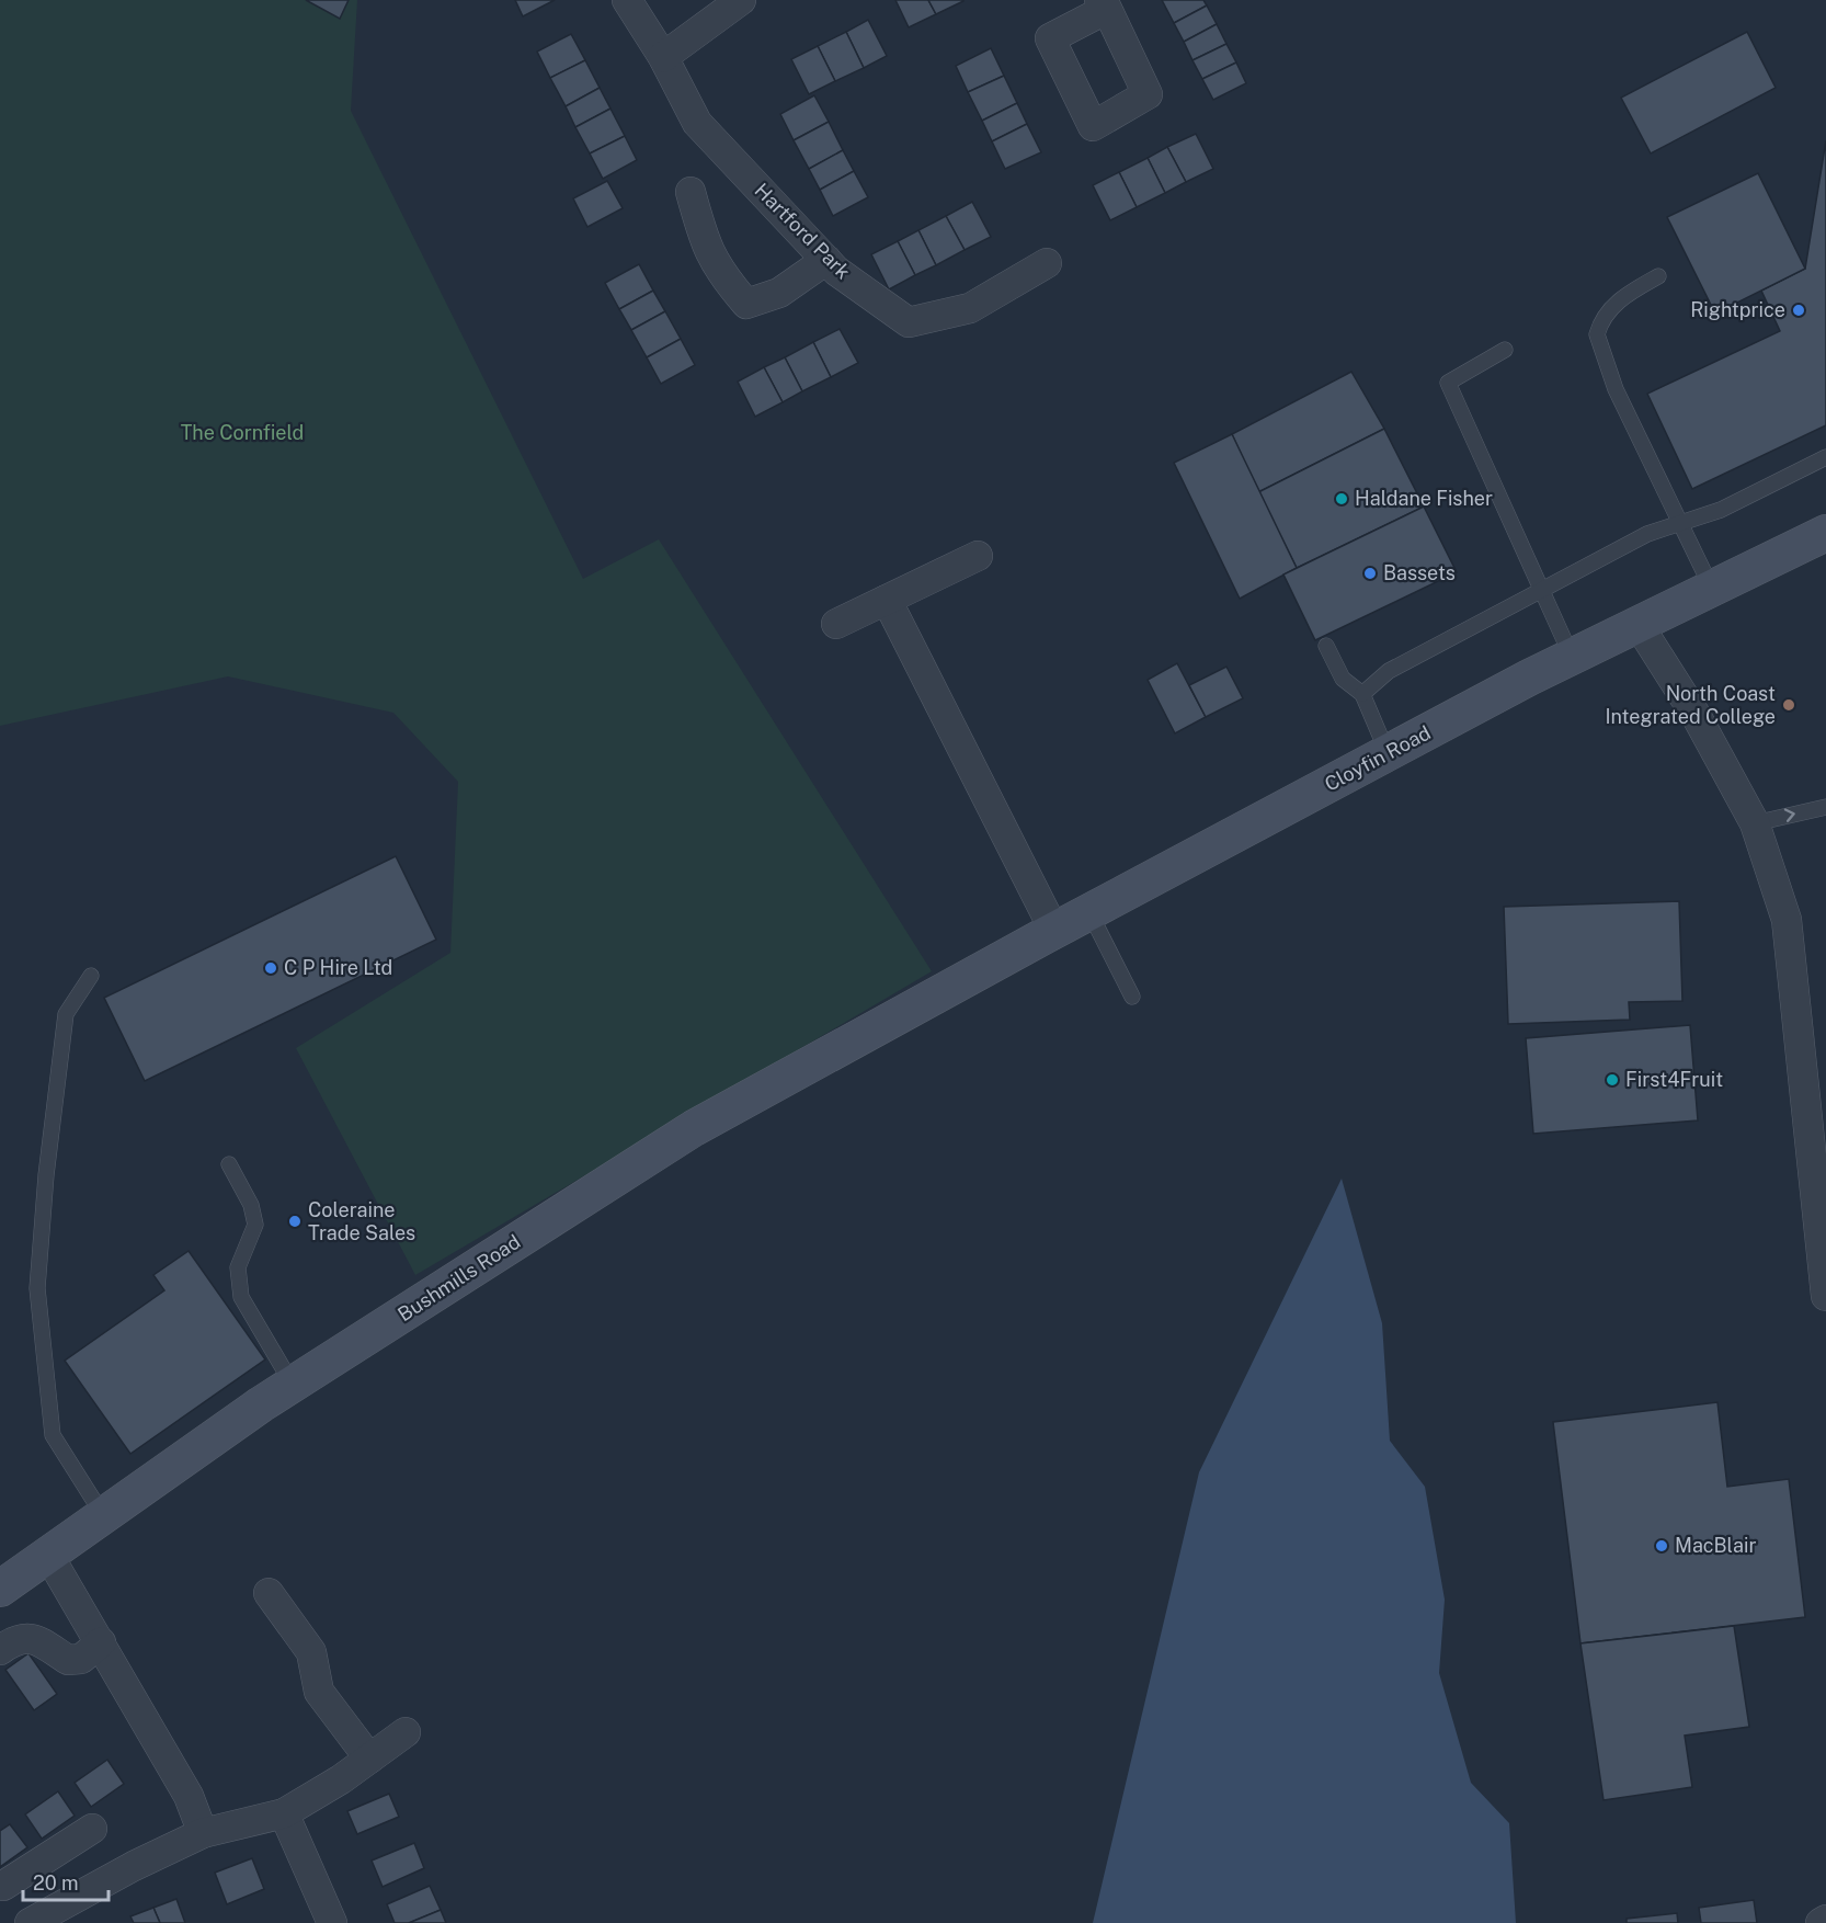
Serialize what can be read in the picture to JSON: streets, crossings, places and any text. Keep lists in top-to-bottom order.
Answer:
{
  "streets": {
    "main road": ["Cloyfin Road", "Bushmills Road"],
    "street": ["Hartford Park"]
  },
  "crossings": [
    ["Cloyfin Road", "Bushmills Road"]
  ],
  "parks": ["The Cornfield"],
  "places": [
    "Rightprice",
    "Haldane Fisher",
    "Bassets",
    "North Coast Integrated College",
    "C P Hire Ltd",
    "First4Fruit",
    "Coleraine Trade Sales",
    "MacBlair"
  ],
  "scale_bar": "20 m"
}
